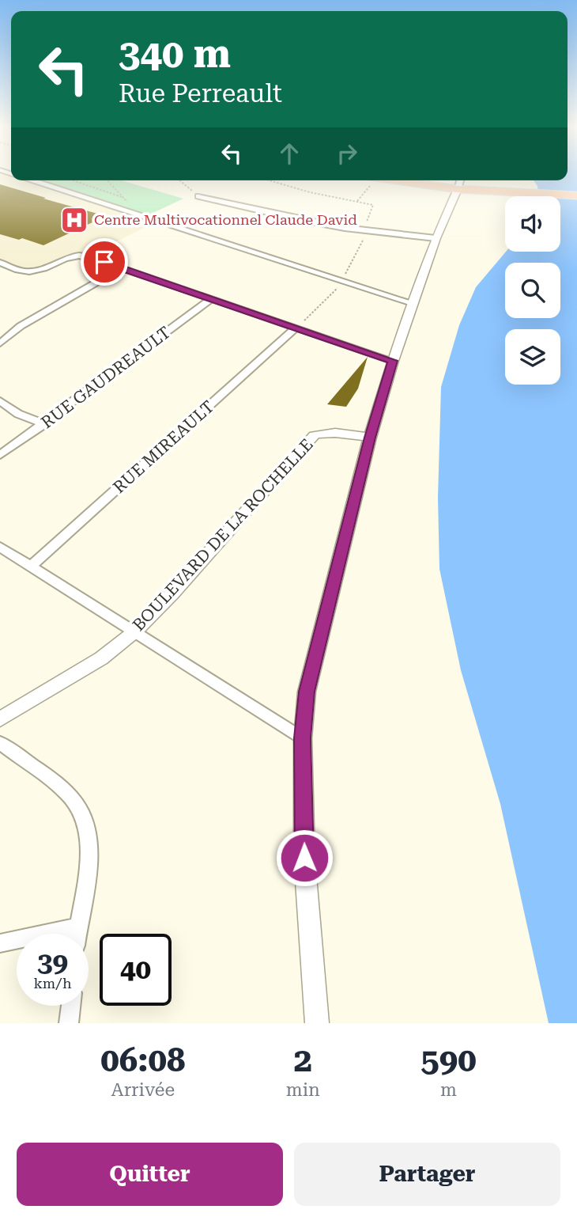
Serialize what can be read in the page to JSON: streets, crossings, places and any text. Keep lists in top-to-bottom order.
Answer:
{
  "streets": {
    "street": ["RUE GAUDREAULT", "RUE MIREAULT", "BOULEVARD DE LA ROCHELLE"]
  },
  "places": {
    "hospital": ["Centre Multivocationnel Claude David"]
  },
  "page": {
    "turn": ["340 m", "Rue Perreault"],
    "speed": "39 km/h",
    "limit": "40",
    "eta": [
      "06:08",
      "Arrivée",
      "2",
      "min",
      "590",
      "m"
    ],
    "buttons": ["Quitter", "Partager"]
  }
}
